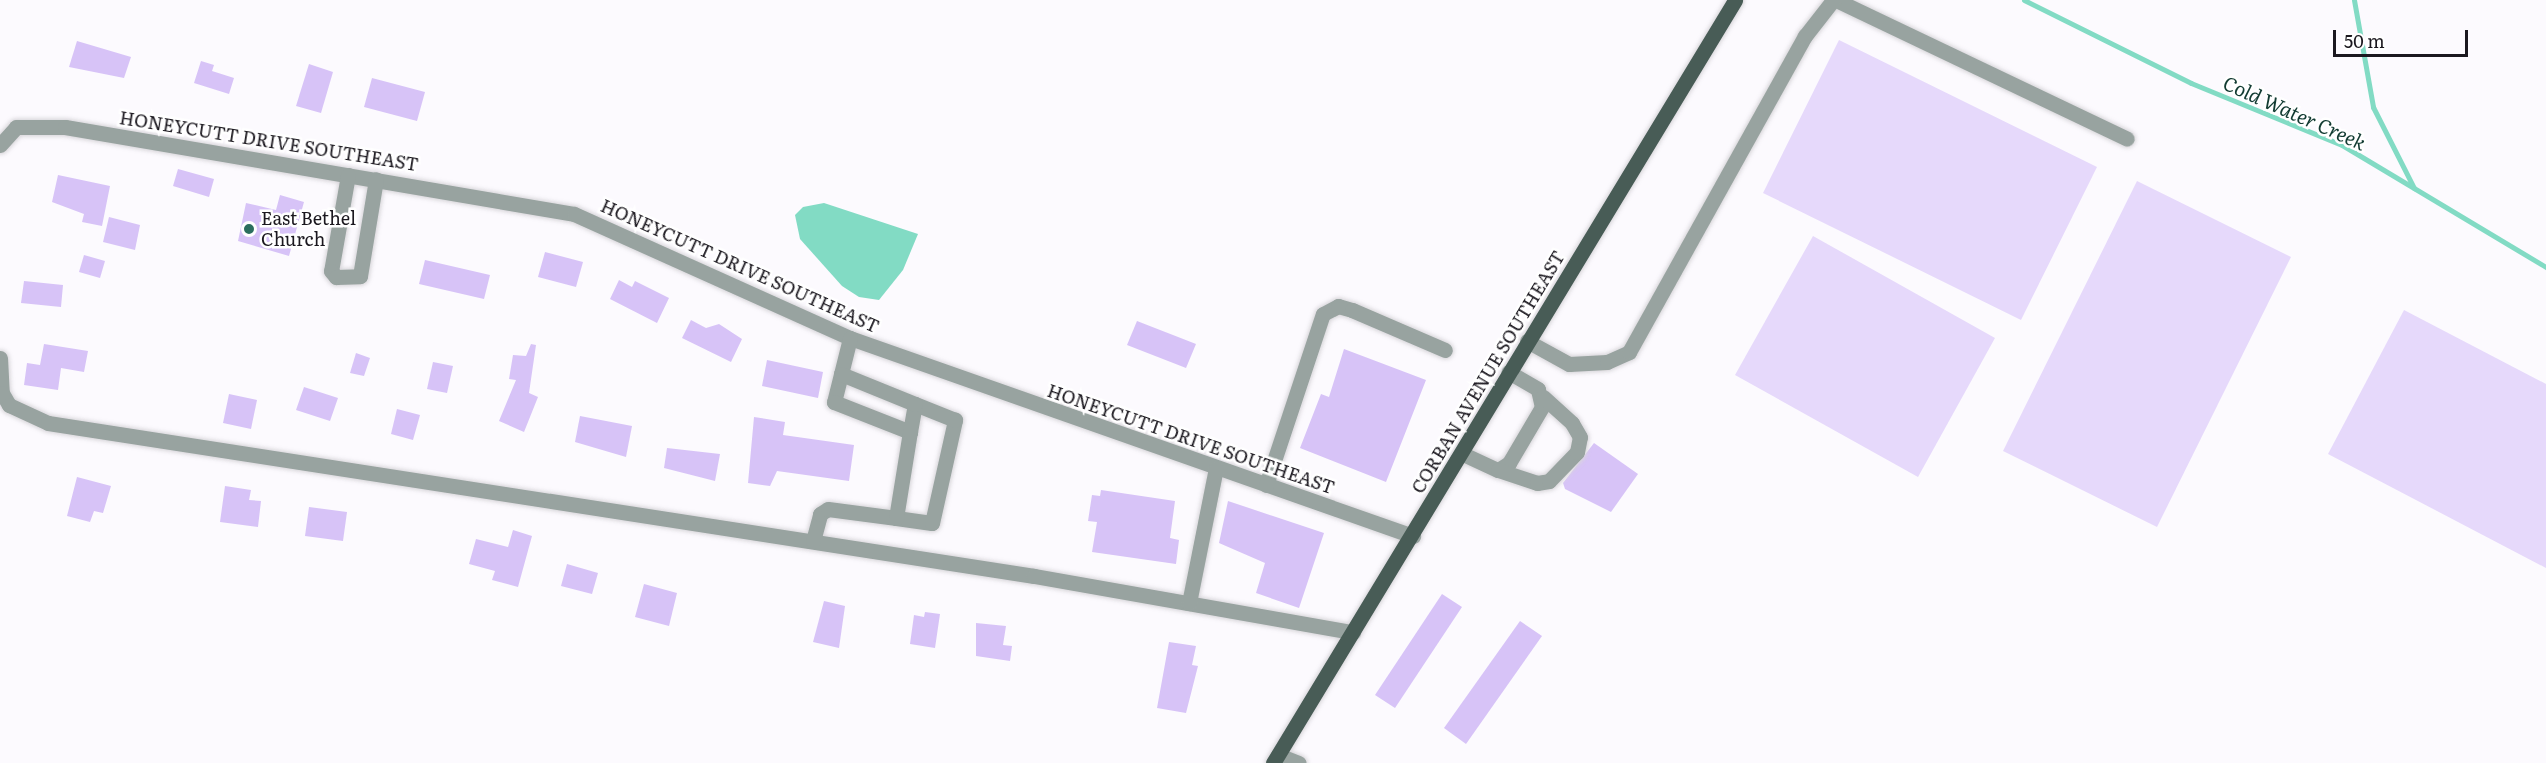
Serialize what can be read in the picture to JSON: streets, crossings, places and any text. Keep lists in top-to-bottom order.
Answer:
{
  "streets": {
    "main road": ["CORBAN AVENUE SOUTHEAST"],
    "street": ["HONEYCUTT DRIVE SOUTHEAST"]
  },
  "crossings": [
    ["HONEYCUTT DRIVE SOUTHEAST", "CORBAN AVENUE SOUTHEAST"]
  ],
  "water": ["Cold Water Creek"],
  "places": ["East Bethel Church"],
  "scale_bar": "50 m"
}
